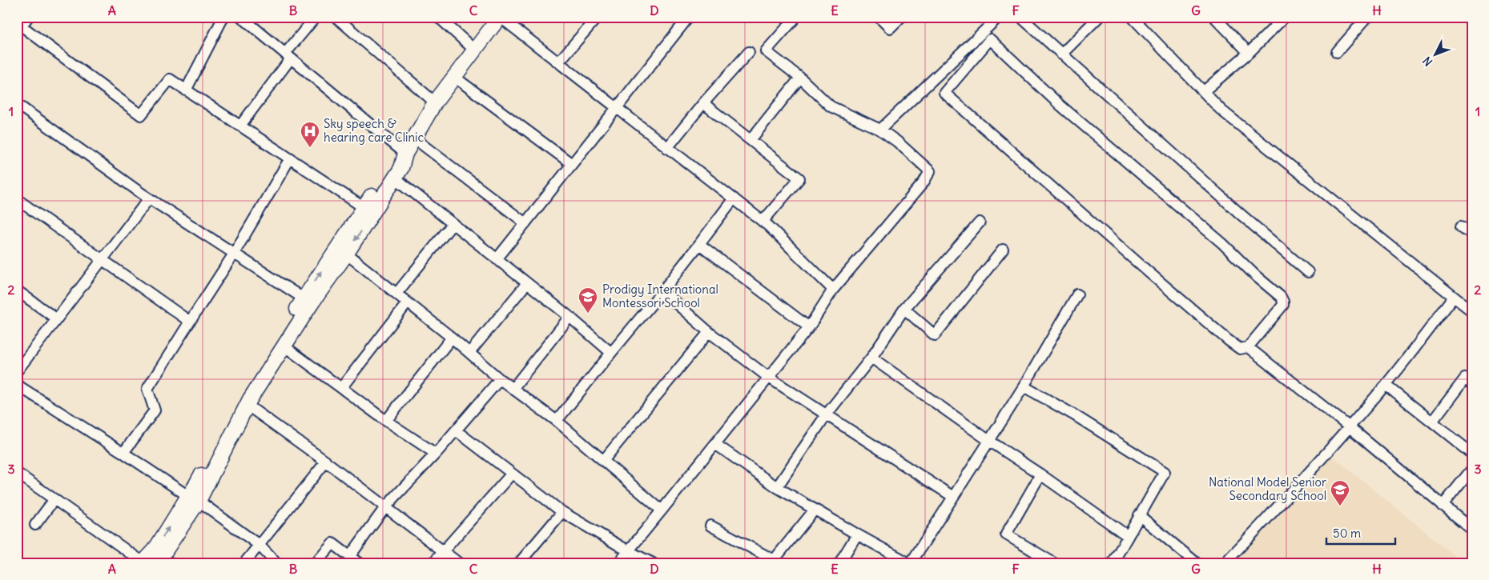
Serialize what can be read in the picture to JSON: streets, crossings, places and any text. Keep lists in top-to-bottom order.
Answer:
{
  "places": {
    "hospital": ["Sky speech & hearing care Clinic"],
    "school or university": ["Prodigy International Montessori School", "National Model Senior Secondary School"]
  },
  "scale_bar": "50 m",
  "north": "bottom left",
  "grid": {
    "columns": [
      "A",
      "B",
      "C",
      "D",
      "E",
      "F",
      "G",
      "H"
    ],
    "rows": ["1", "2", "3"]
  }
}
